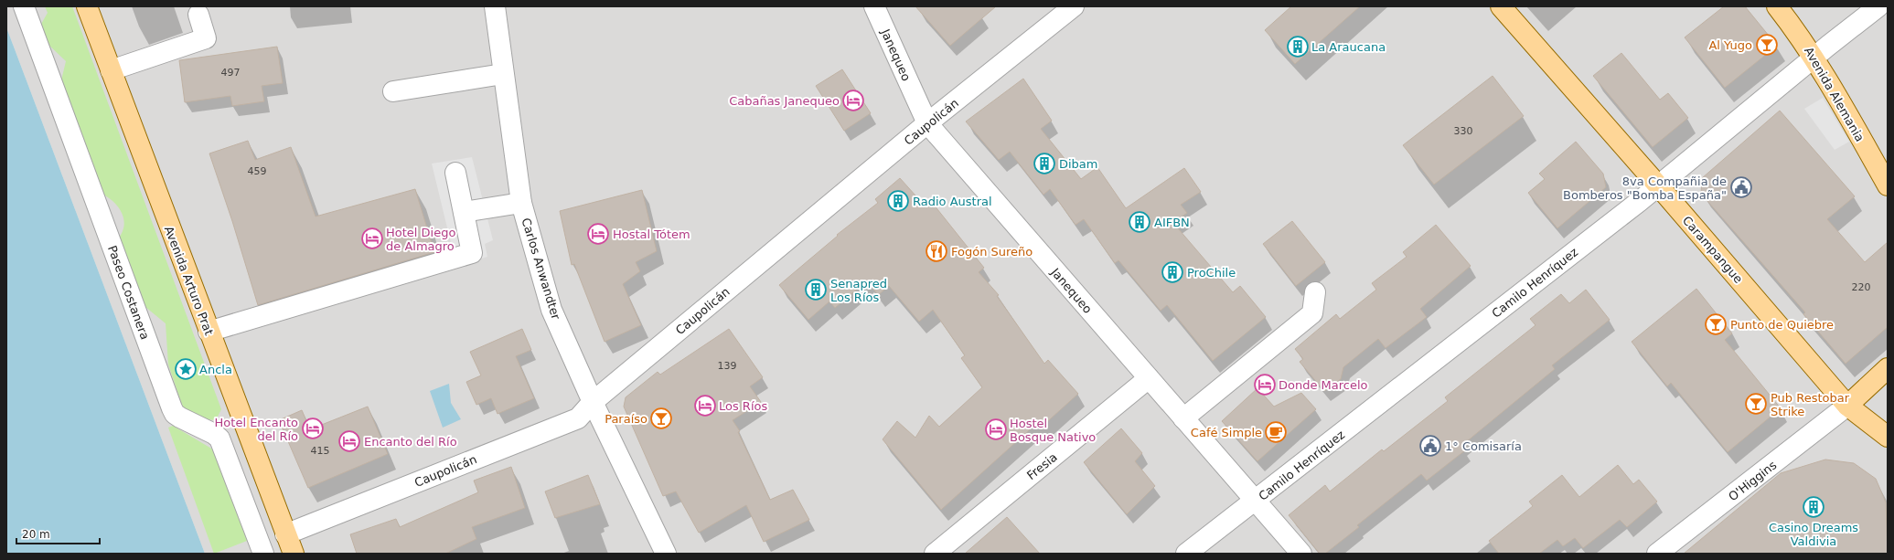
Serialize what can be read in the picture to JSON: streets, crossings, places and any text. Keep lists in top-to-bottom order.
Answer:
{
  "streets": {
    "main road": ["Avenida Alemania", "Carampangue", "Avenida Arturo Prat"],
    "street": [
      "Janequeo",
      "Caupolicán",
      "Carlos Anwandter",
      "Camilo Henríquez",
      "Paseo Costanera",
      "Fresia",
      "O'Higgins"
    ]
  },
  "crossings": [
    ["Janequeo", "Caupolicán"],
    ["Janequeo", "Camilo Henríquez"],
    ["Janequeo", "Fresia"],
    ["Avenida Alemania", "Camilo Henríquez"],
    ["Caupolicán", "Carlos Anwandter"],
    ["Caupolicán", "Avenida Arturo Prat"],
    ["Carampangue", "Camilo Henríquez"],
    ["Carampangue", "O'Higgins"]
  ],
  "places": {
    "bar": [
      "Al Yugo",
      "Punto de Quiebre",
      "Pub Restobar Strike",
      "Paraíso"
    ],
    "building": [
      "La Araucana",
      "Dibam",
      "Radio Austral",
      "AIFBN",
      "ProChile",
      "Senapred Los Ríos",
      "Casino Dreams Valdivia"
    ],
    "hotel": [
      "Cabañas Janequeo",
      "Hostal Tótem",
      "Hotel Diego de Almagro",
      "Donde Marcelo",
      "Los Ríos",
      "Hotel Encanto del Río",
      "Hostel Bosque Nativo",
      "Encanto del Río"
    ],
    "public building": ["8va Compañia de Bomberos \"Bomba España\"", "1° Comisaría"],
    "restaurant": ["Fogón Sureño"],
    "place": ["Ancla"],
    "cafe": ["Café Simple"]
  },
  "house_numbers": [
    "497",
    "330",
    "459",
    "220",
    "139",
    "415"
  ],
  "scale_bar": "20 m"
}
